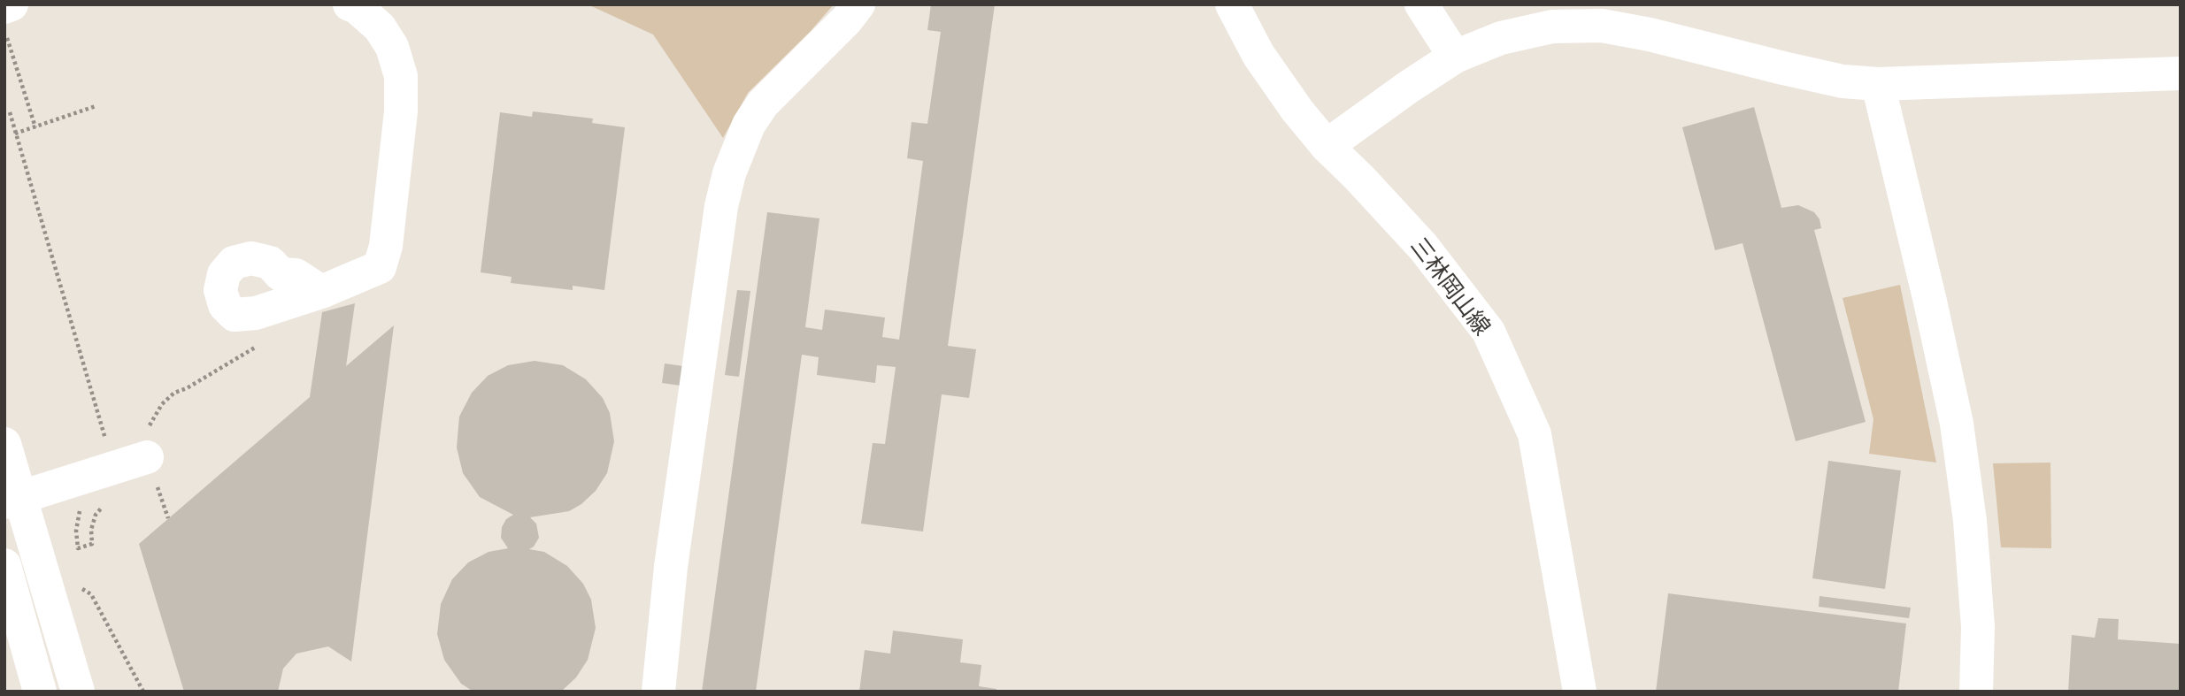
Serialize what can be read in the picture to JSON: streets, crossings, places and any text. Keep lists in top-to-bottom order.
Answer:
{
  "streets": {
    "street": ["三林岡山線"]
  }
}
